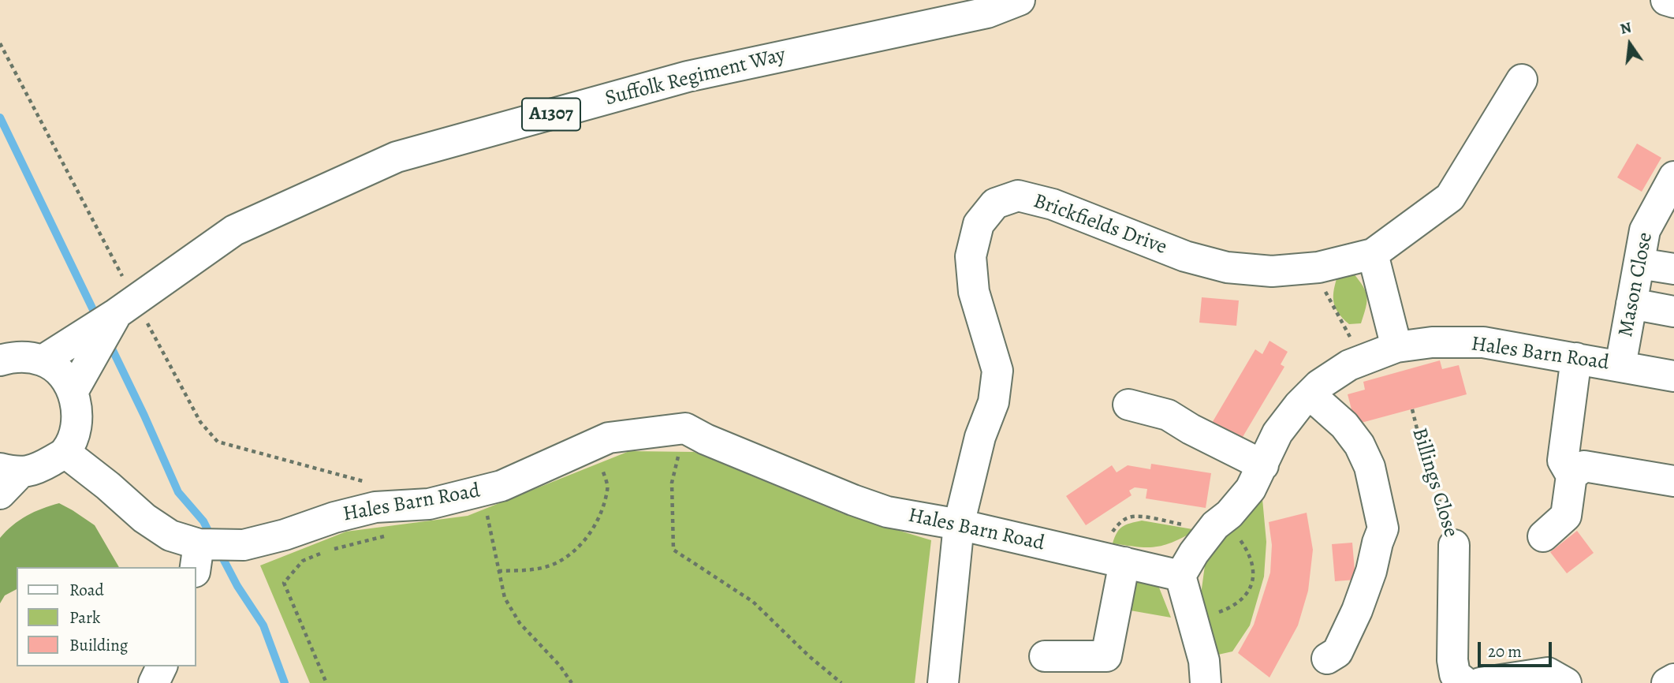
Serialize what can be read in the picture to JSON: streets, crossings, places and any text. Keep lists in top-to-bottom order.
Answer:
{
  "streets": {
    "street": [
      "Suffolk Regiment Way",
      "A1307",
      "Brickfields Drive",
      "Mason Close",
      "Hales Barn Road",
      "Billings Close"
    ]
  },
  "crossings": [
    ["Brickfields Drive", "Hales Barn Road"],
    ["Mason Close", "Hales Barn Road"]
  ],
  "legend": ["Road", "Park", "Building"],
  "scale_bar": "20 m",
  "north": "top"
}
